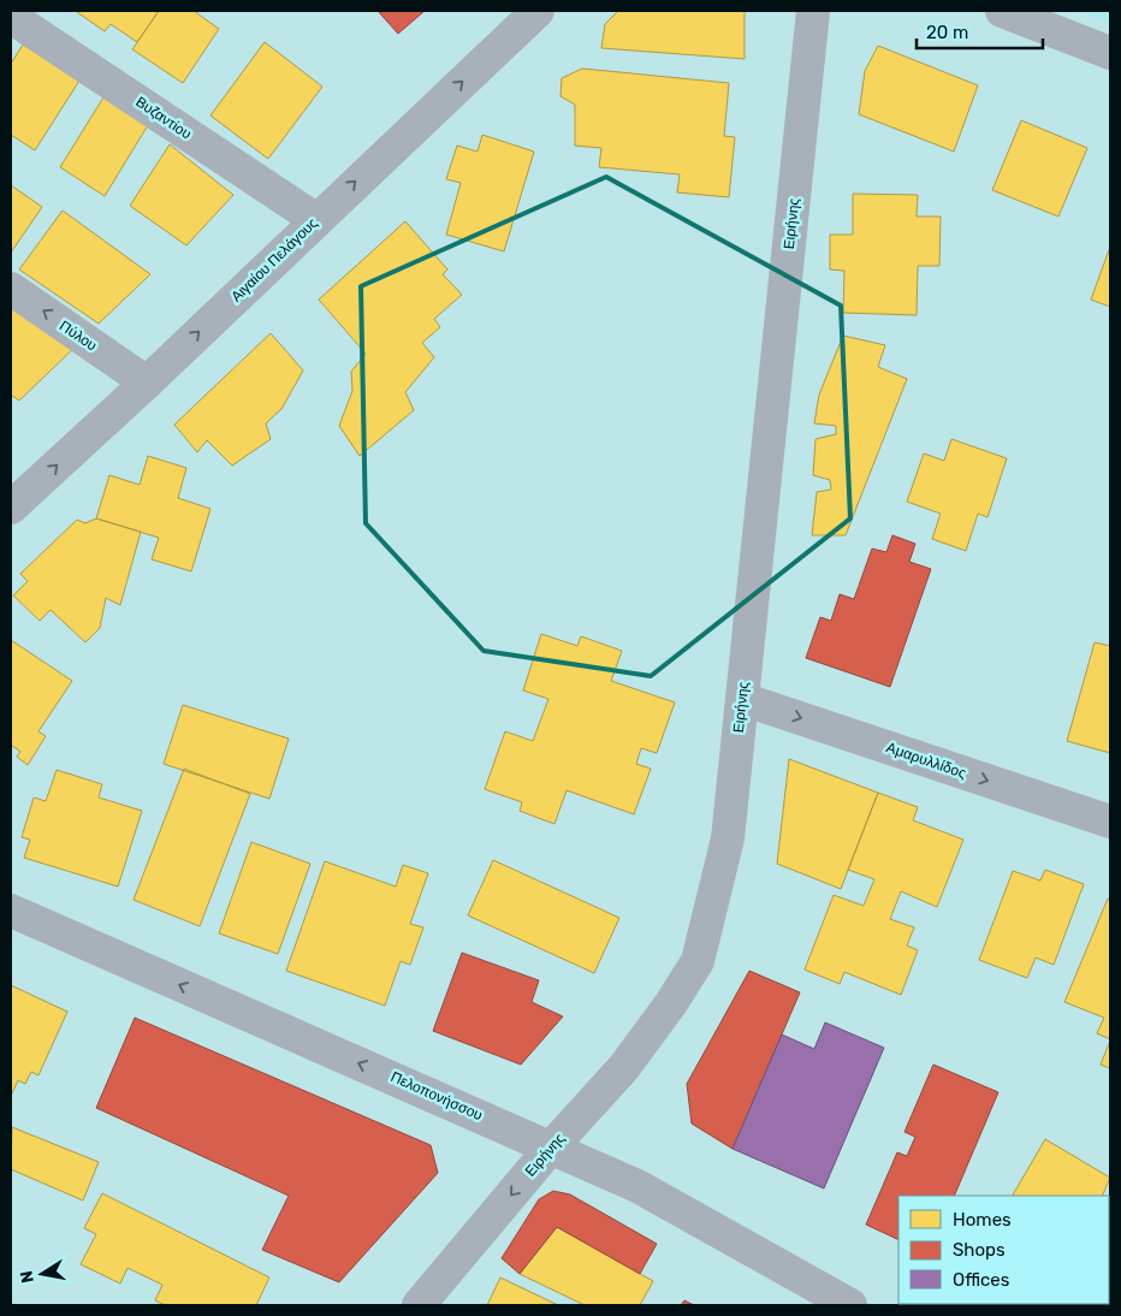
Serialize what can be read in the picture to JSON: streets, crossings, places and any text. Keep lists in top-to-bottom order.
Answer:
{
  "streets": {
    "street": [
      "Βυζαντίου",
      "Ειρήνης",
      "Αιγαίου Πελάγους",
      "Πύλου",
      "Αμαρυλλίδος",
      "Πελοπονήσσου"
    ]
  },
  "crossings": [
    ["Βυζαντίου", "Αιγαίου Πελάγους"],
    ["Ειρήνης", "Αμαρυλλίδος"],
    ["Ειρήνης", "Πελοπονήσσου"],
    ["Αιγαίου Πελάγους", "Πύλου"]
  ],
  "one_way": [
    "Αιγαίου Πελάγους",
    "Πύλου",
    "Αμαρυλλίδος",
    "Πελοπονήσσου"
  ],
  "legend": ["Homes", "Shops", "Offices"],
  "scale_bar": "20 m",
  "north": "left"
}
